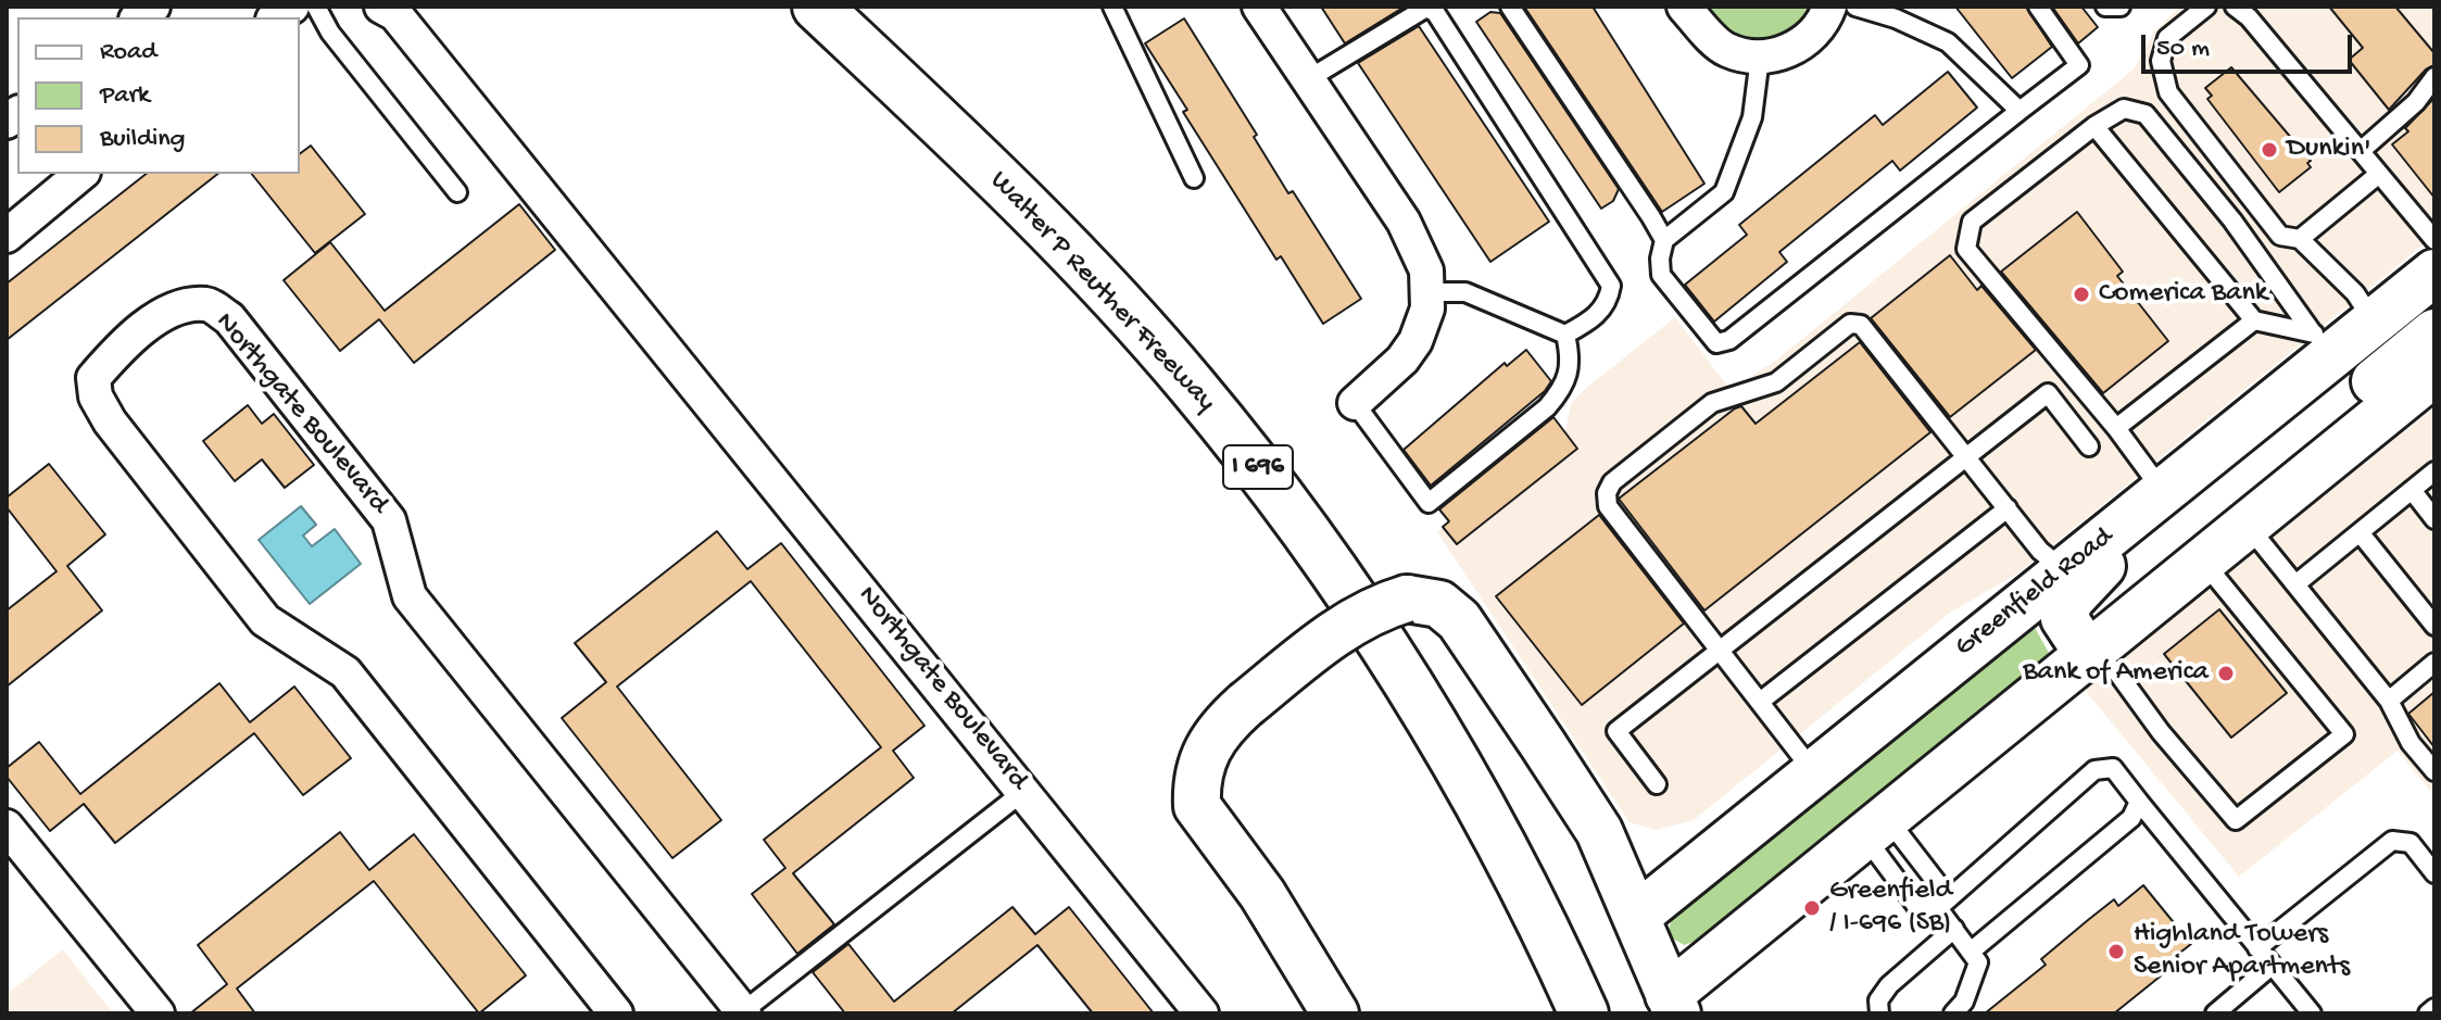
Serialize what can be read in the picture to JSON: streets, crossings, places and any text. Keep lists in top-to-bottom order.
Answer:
{
  "streets": {
    "highway": ["Walter P Reuther Freeway", "I 696"],
    "main road": ["Greenfield Road"],
    "street": ["Northgate Boulevard"]
  },
  "places": [
    "Dunkin'",
    "Comerica Bank",
    "Bank of America",
    "Greenfield / I-696 (SB)",
    "Highland Towers Senior Apartments"
  ],
  "legend": ["Road", "Park", "Building"],
  "scale_bar": "50 m"
}
